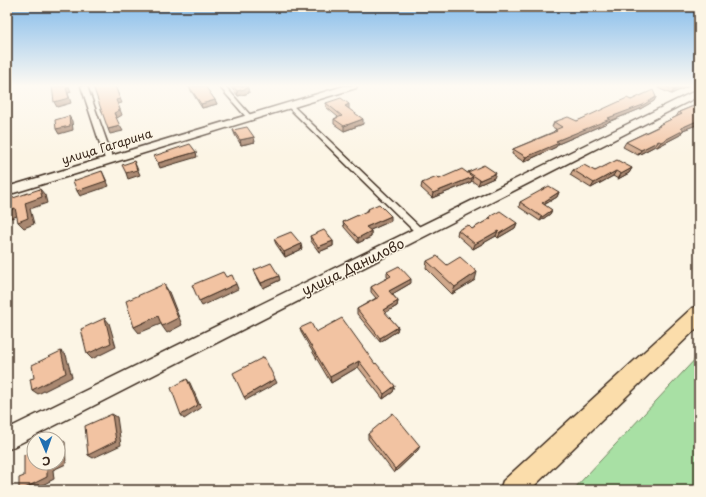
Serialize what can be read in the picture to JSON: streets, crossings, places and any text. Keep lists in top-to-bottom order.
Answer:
{
  "streets": {
    "street": ["улица Гагарина", "улица Данилово"]
  },
  "north": "bottom"
}
